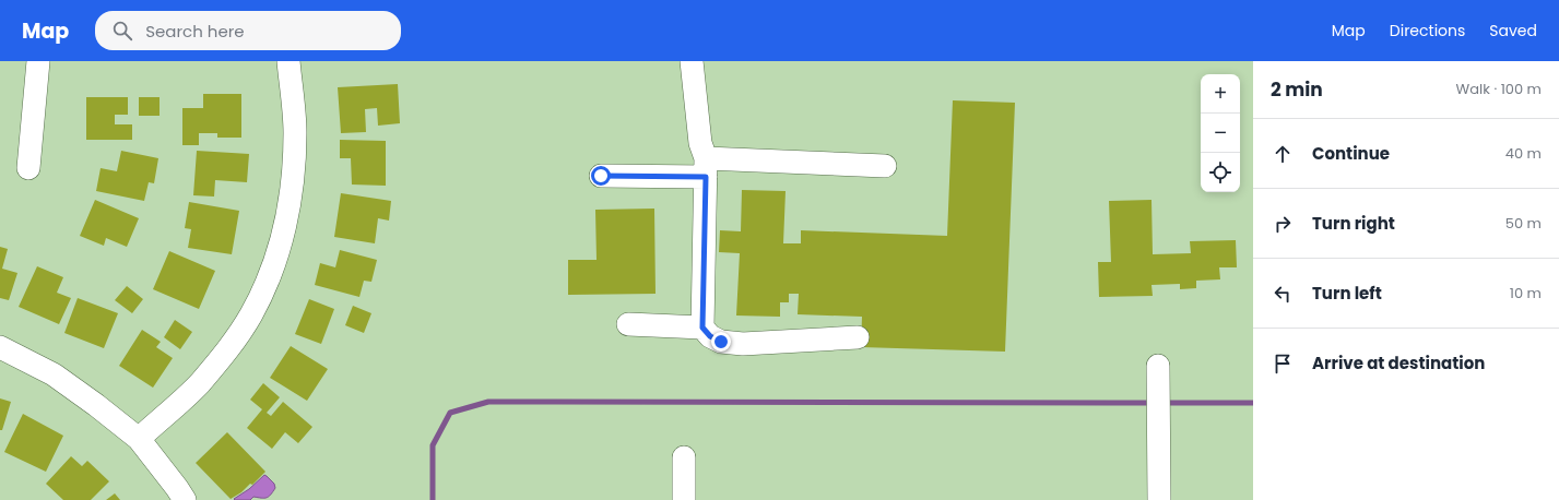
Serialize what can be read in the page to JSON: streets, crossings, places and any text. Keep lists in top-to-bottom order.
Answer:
{
  "page": {
    "header": "Map",
    "search": "Search here",
    "nav": ["Map", "Directions", "Saved"],
    "heading": ["2 min", "Walk · 100 m"],
    "map_buttons": ["+", "−"],
    "list": [
      ["Continue", "40 m"],
      ["Turn right", "50 m"],
      ["Turn left", "10 m"],
      "Arrive at destination"
    ]
  }
}
